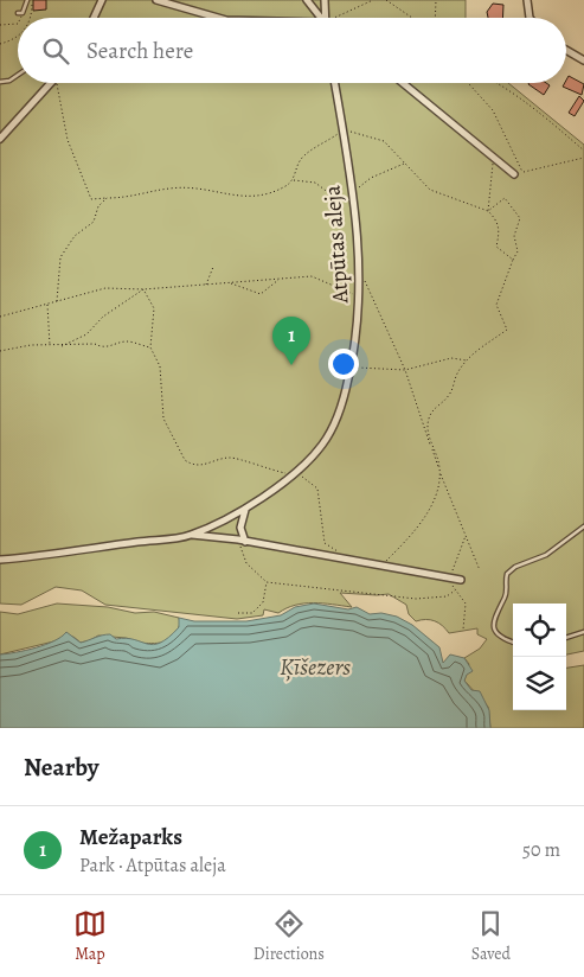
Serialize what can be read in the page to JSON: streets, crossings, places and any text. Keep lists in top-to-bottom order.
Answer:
{
  "streets": {
    "street": ["Atpūtas aleja"]
  },
  "water": ["Ķīšezers"],
  "page": {
    "search": "Search here",
    "pins": "1",
    "heading": "Nearby",
    "list": [
      {
        "mark": "1",
        "name": "Mežaparks",
        "note": "Park · Atpūtas aleja",
        "value": "50 m"
      }
    ],
    "nav": ["Map", "Directions", "Saved"]
  }
}
